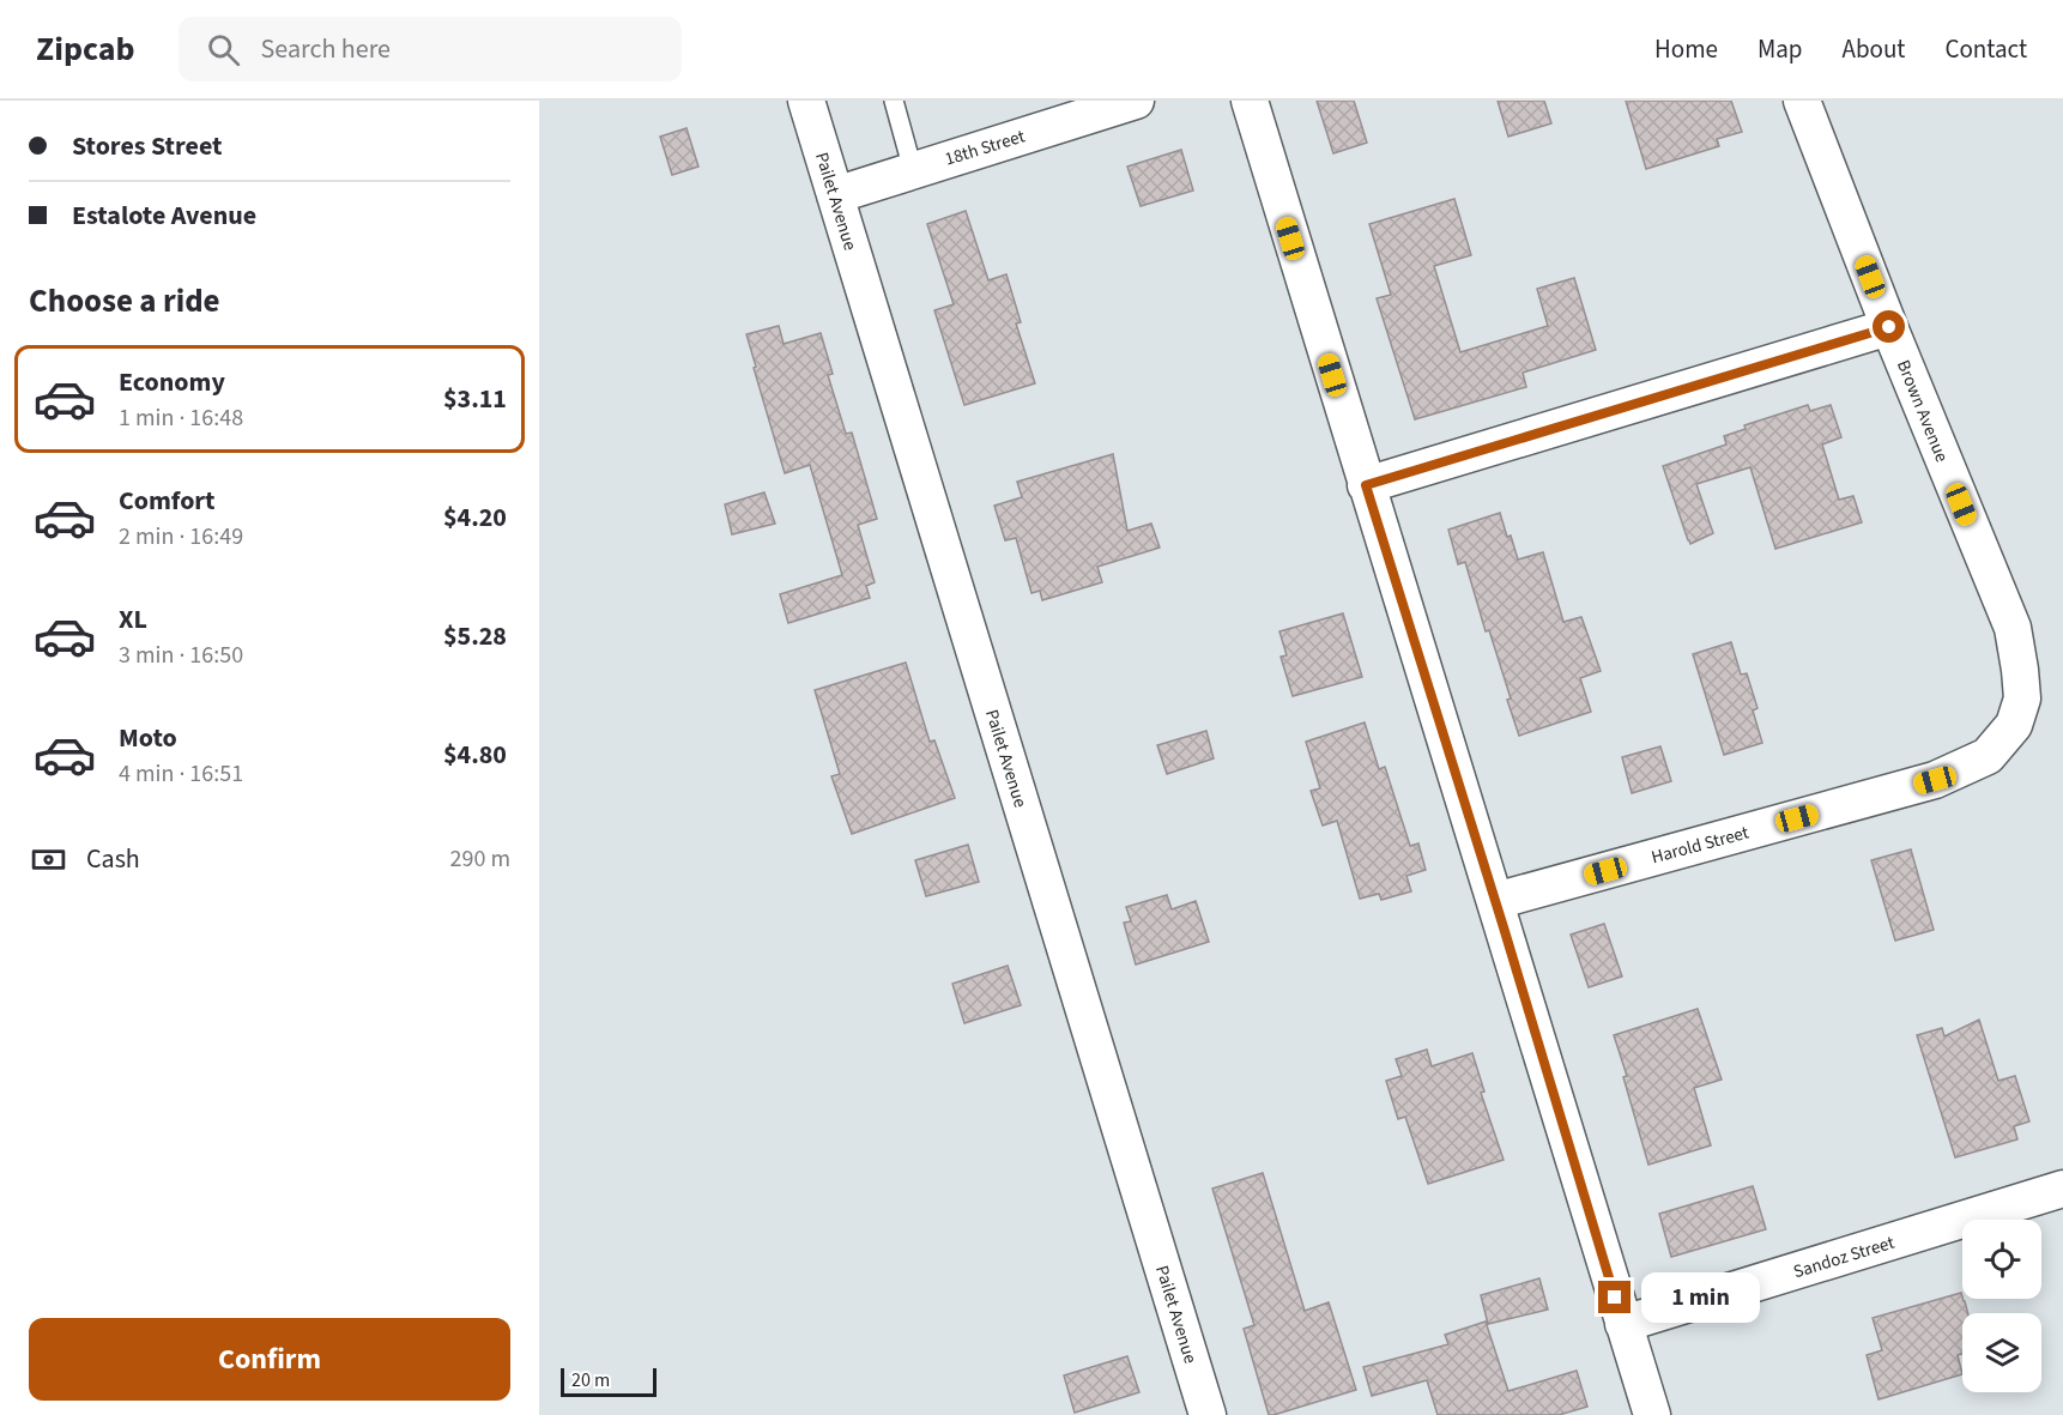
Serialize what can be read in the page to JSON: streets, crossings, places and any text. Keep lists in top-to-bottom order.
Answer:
{
  "streets": {
    "street": [
      "18th Street",
      "Pailet Avenue",
      "Brown Avenue",
      "Harold Street",
      "Sandoz Street"
    ]
  },
  "crossings": [
    ["18th Street", "Pailet Avenue"],
    ["Brown Avenue", "Harold Street"]
  ],
  "scale_bar": "20 m",
  "page": {
    "header": "Zipcab",
    "search": "Search here",
    "nav": [
      "Home",
      "Map",
      "About",
      "Contact"
    ],
    "banner": ["Stores Street", "Estalote Avenue"],
    "heading": "Choose a ride",
    "list": [
      {
        "name": "Economy",
        "note": "1 min · 16:48",
        "value": "$3.11"
      },
      {
        "name": "Comfort",
        "note": "2 min · 16:49",
        "value": "$4.20"
      },
      {
        "name": "XL",
        "note": "3 min · 16:50",
        "value": "$5.28"
      },
      {
        "name": "Moto",
        "note": "4 min · 16:51",
        "value": "$4.80"
      }
    ],
    "pay": ["Cash", "290 m"],
    "bubble": "1 min",
    "buttons": "Confirm",
    "scale": "20 m"
  }
}
